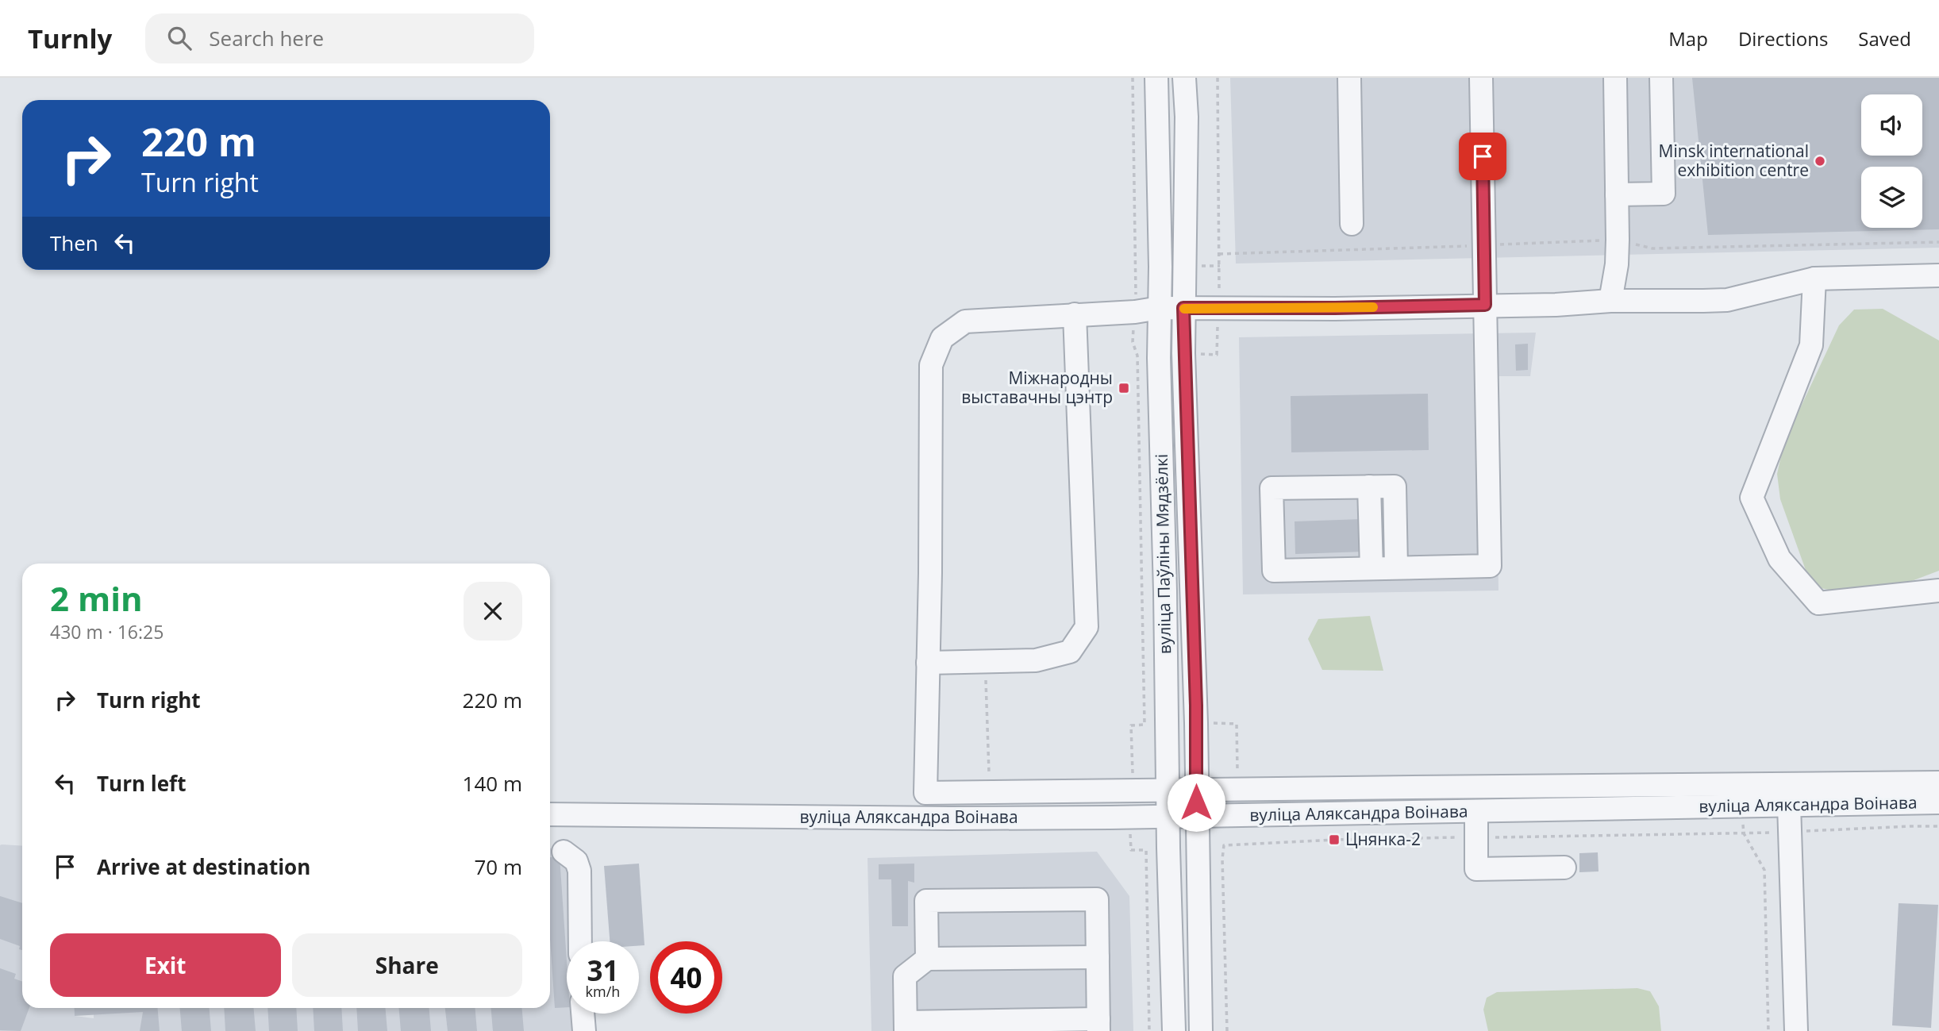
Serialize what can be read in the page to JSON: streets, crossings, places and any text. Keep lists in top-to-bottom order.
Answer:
{
  "streets": {
    "street": ["вуліца Паўліны Мядзёлкі", "вуліца Аляксандра Воінава"]
  },
  "crossings": [
    ["вуліца Паўліны Мядзёлкі", "вуліца Аляксандра Воінава"]
  ],
  "places": {
    "other": ["Minsk international exhibition centre"],
    "transit": ["Міжнародны выставачны цэнтр", "Цнянка-2"]
  },
  "page": {
    "header": "Turnly",
    "search": "Search here",
    "nav": ["Map", "Directions", "Saved"],
    "turn": ["220 m", "Turn right"],
    "then": "Then",
    "heading": ["2 min", "430 m · 16:25"],
    "list": [
      {
        "name": "Turn right",
        "value": "220 m"
      },
      {
        "name": "Turn left",
        "value": "140 m"
      },
      {
        "name": "Arrive at destination",
        "value": "70 m"
      }
    ],
    "buttons": ["Exit", "Share"],
    "speed": "31 km/h",
    "limit": "40"
  }
}
